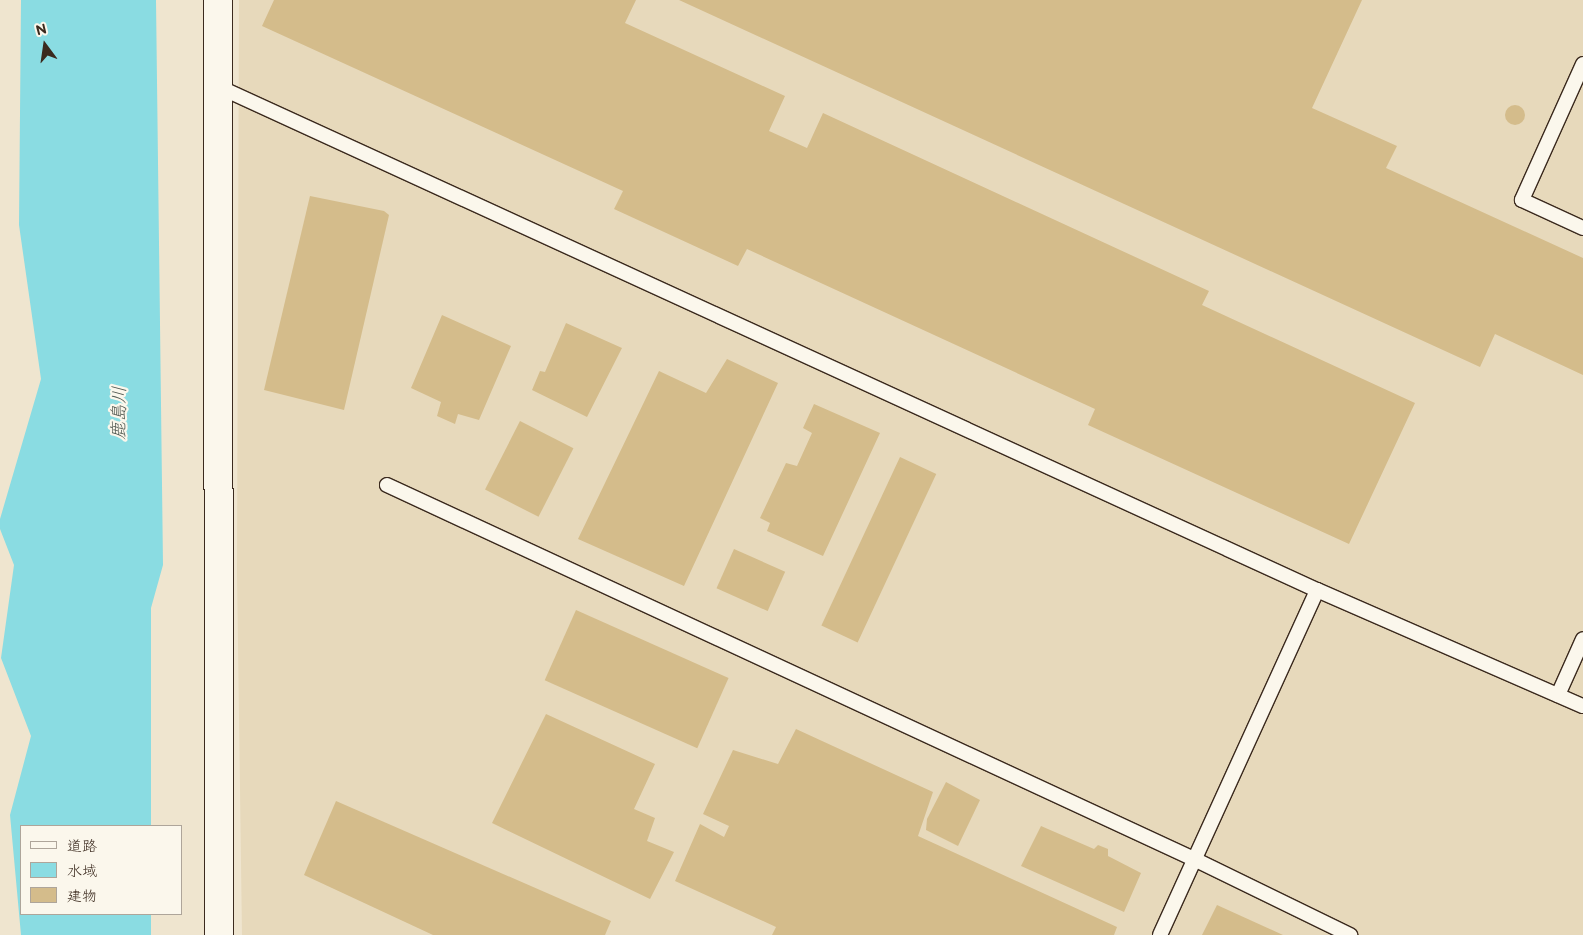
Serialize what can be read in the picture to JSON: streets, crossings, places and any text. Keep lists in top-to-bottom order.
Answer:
{
  "water": ["鹿島川"],
  "legend": ["道路", "水域", "建物"],
  "north": "top"
}
